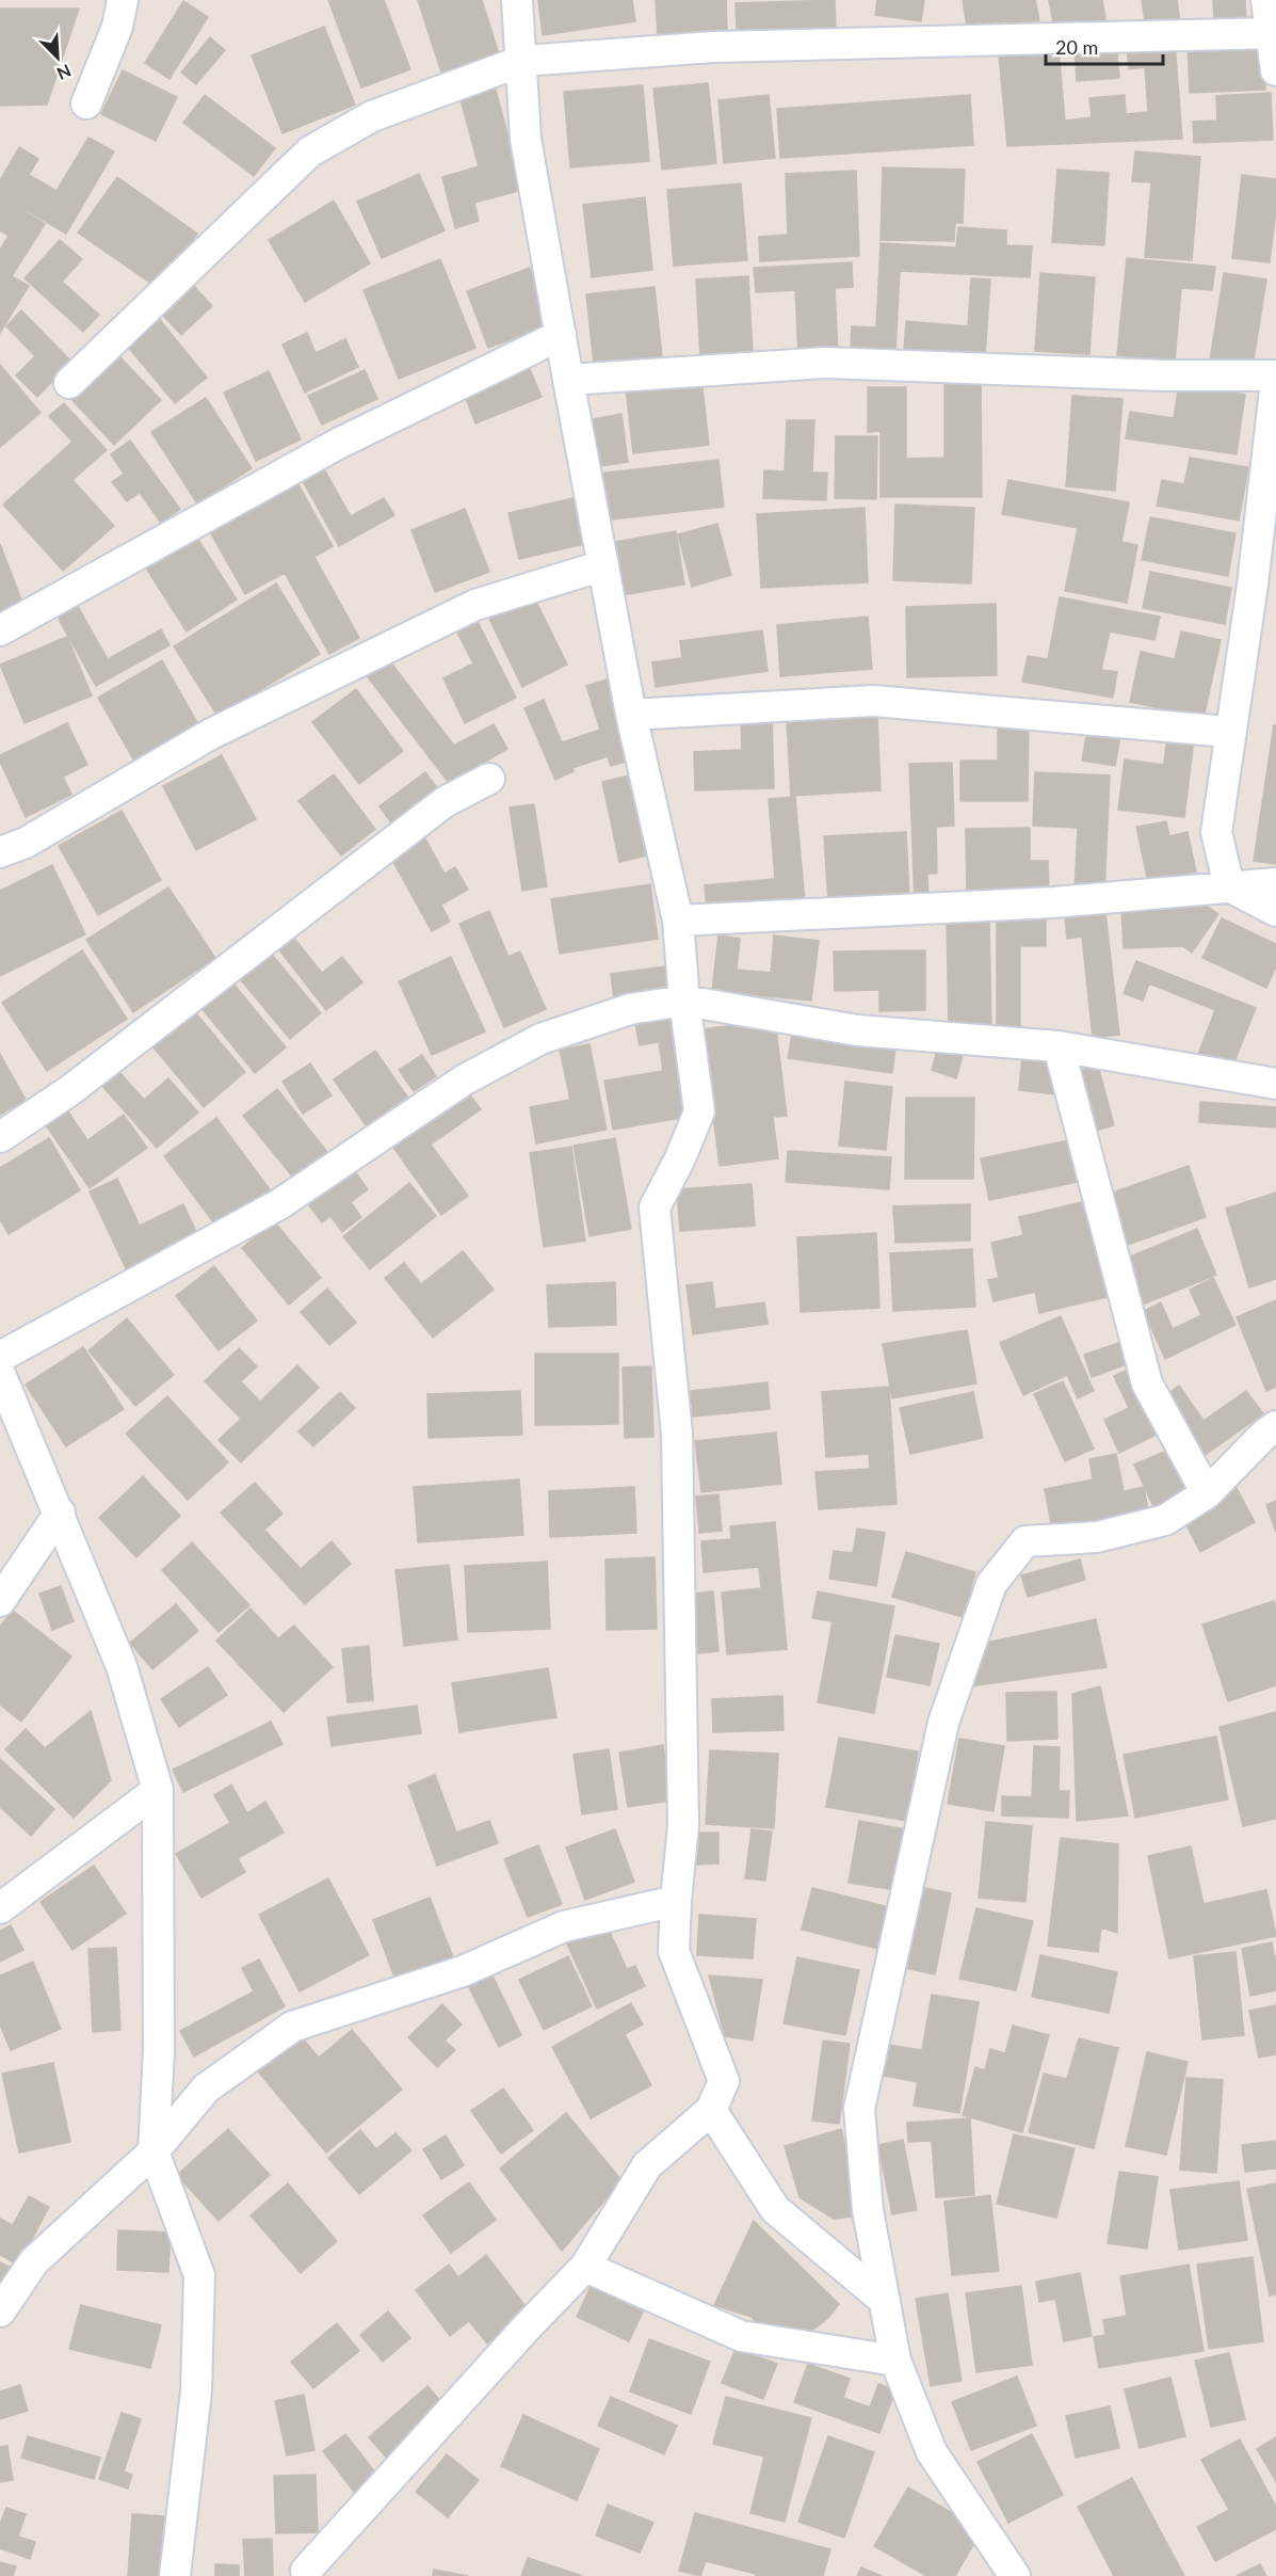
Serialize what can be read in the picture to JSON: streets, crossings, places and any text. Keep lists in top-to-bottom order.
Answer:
{
  "scale_bar": "20 m",
  "north": "bottom right"
}
